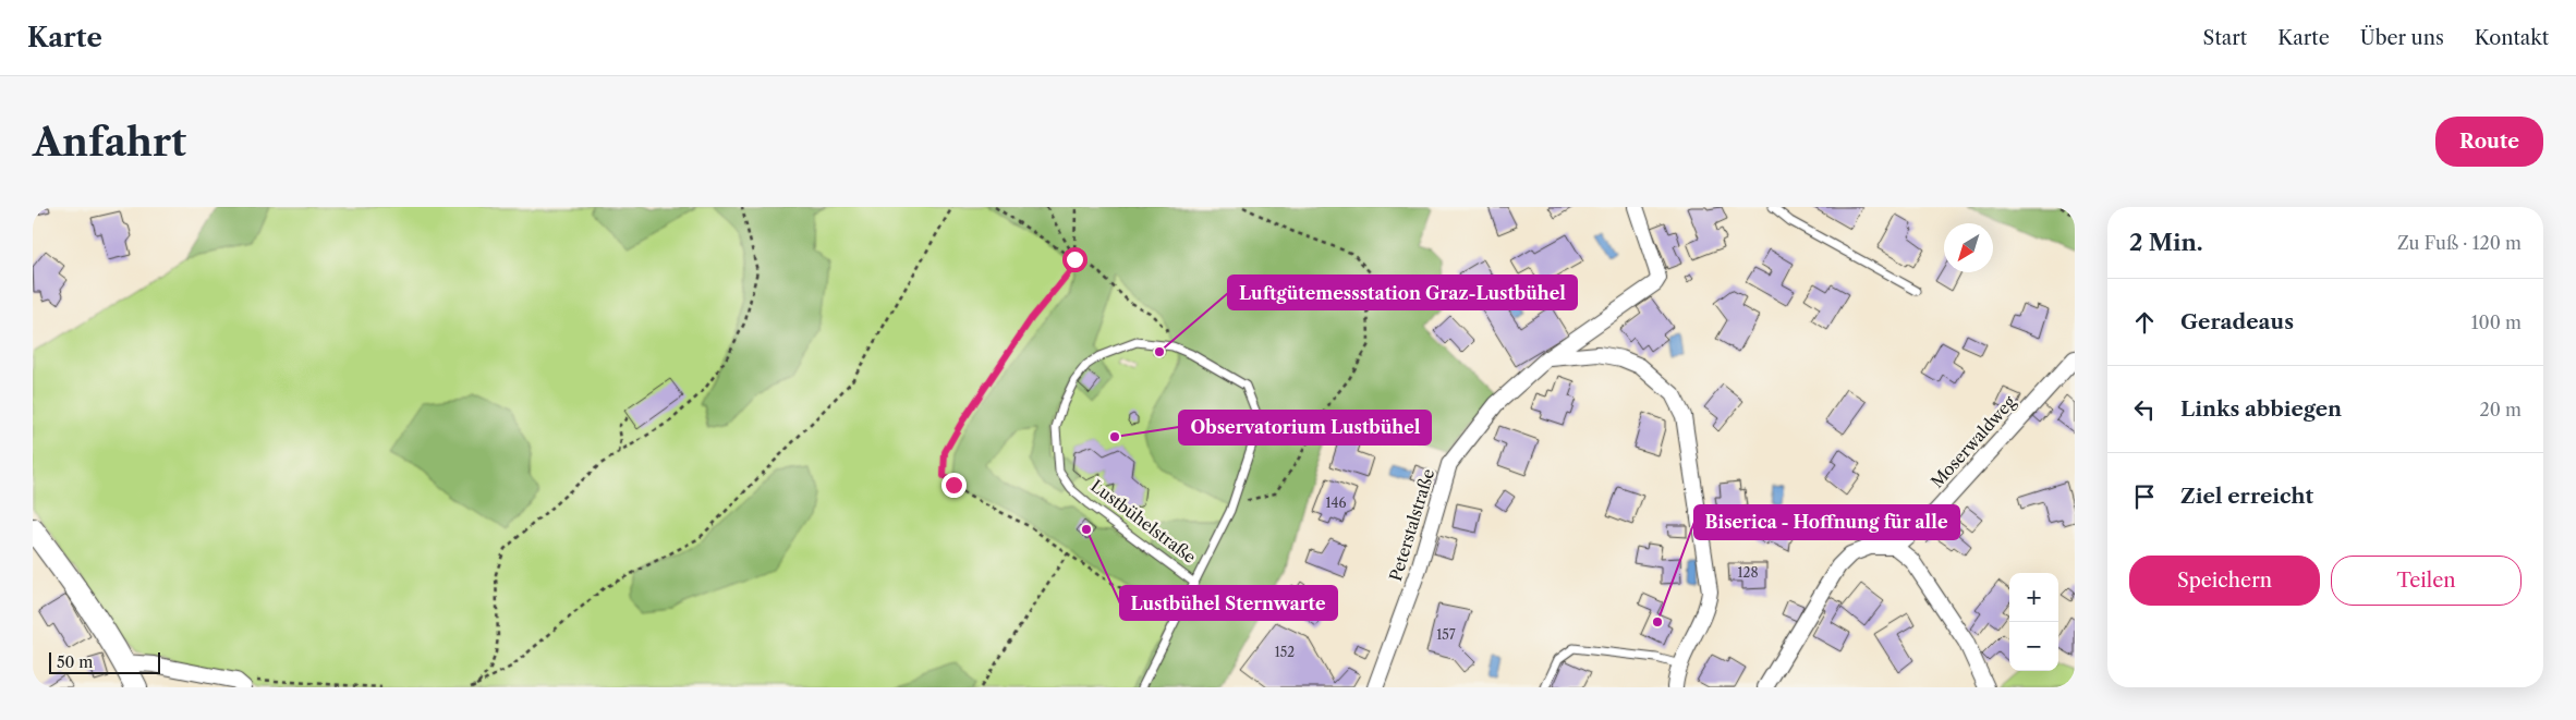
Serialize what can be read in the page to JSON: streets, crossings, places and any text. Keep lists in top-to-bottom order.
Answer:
{
  "streets": {
    "street": ["Moserwaldweg", "Peterstalstraße"],
    "lane": ["Lustbühelstraße"]
  },
  "places": [
    "Luftgütemessstation Graz-Lustbühel",
    "Observatorium Lustbühel",
    "Lustbühel Sternwarte",
    "Biserica - Hoffnung für alle"
  ],
  "house_numbers": [
    "146",
    "128",
    "157",
    "152"
  ],
  "scale_bar": "50 m",
  "north": "bottom left",
  "page": {
    "header": "Karte",
    "nav": [
      "Start",
      "Karte",
      "Über uns",
      "Kontakt"
    ],
    "buttons": [
      "Route",
      ["Speichern", "Teilen"]
    ],
    "title": "Anfahrt",
    "heading": ["2 Min.", "Zu Fuß · 120 m"],
    "list": [
      ["Geradeaus", "100 m"],
      ["Links abbiegen", "20 m"],
      "Ziel erreicht"
    ],
    "map_buttons": ["+", "−"],
    "scale": "50 m"
  }
}
